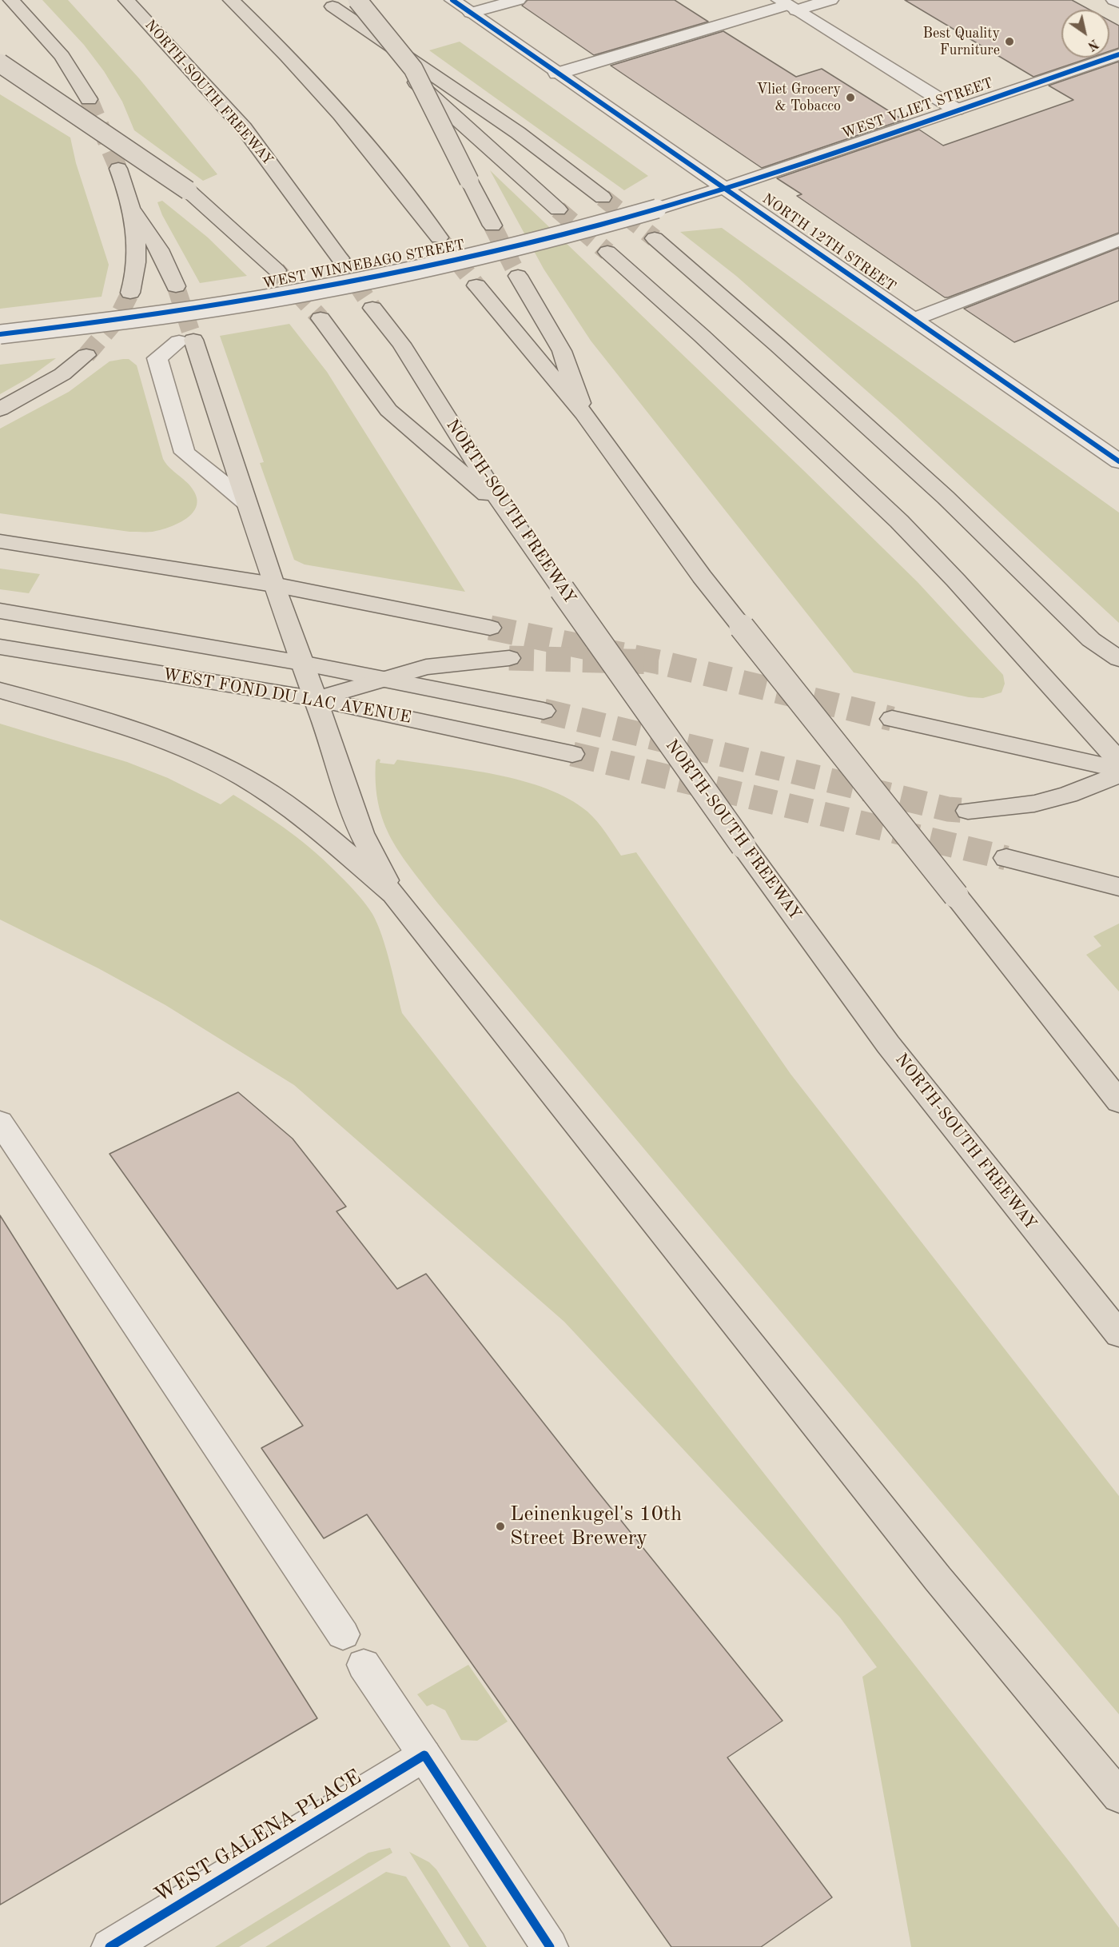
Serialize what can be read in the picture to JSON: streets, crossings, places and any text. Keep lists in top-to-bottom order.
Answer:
{
  "streets": {
    "main road": ["NORTH-SOUTH FREEWAY", "WEST FOND DU LAC AVENUE"],
    "street": [
      "WEST VLIET STREET",
      "NORTH 12TH STREET",
      "WEST WINNEBAGO STREET",
      "WEST GALENA PLACE"
    ]
  },
  "crossings": [
    ["WEST VLIET STREET", "NORTH 12TH STREET"],
    ["WEST VLIET STREET", "WEST WINNEBAGO STREET"],
    ["NORTH 12TH STREET", "WEST WINNEBAGO STREET"]
  ],
  "places": ["Best Quality Furniture", "Vliet Grocery & Tobacco", "Leinenkugel's 10th Street Brewery"],
  "north": "bottom right"
}
